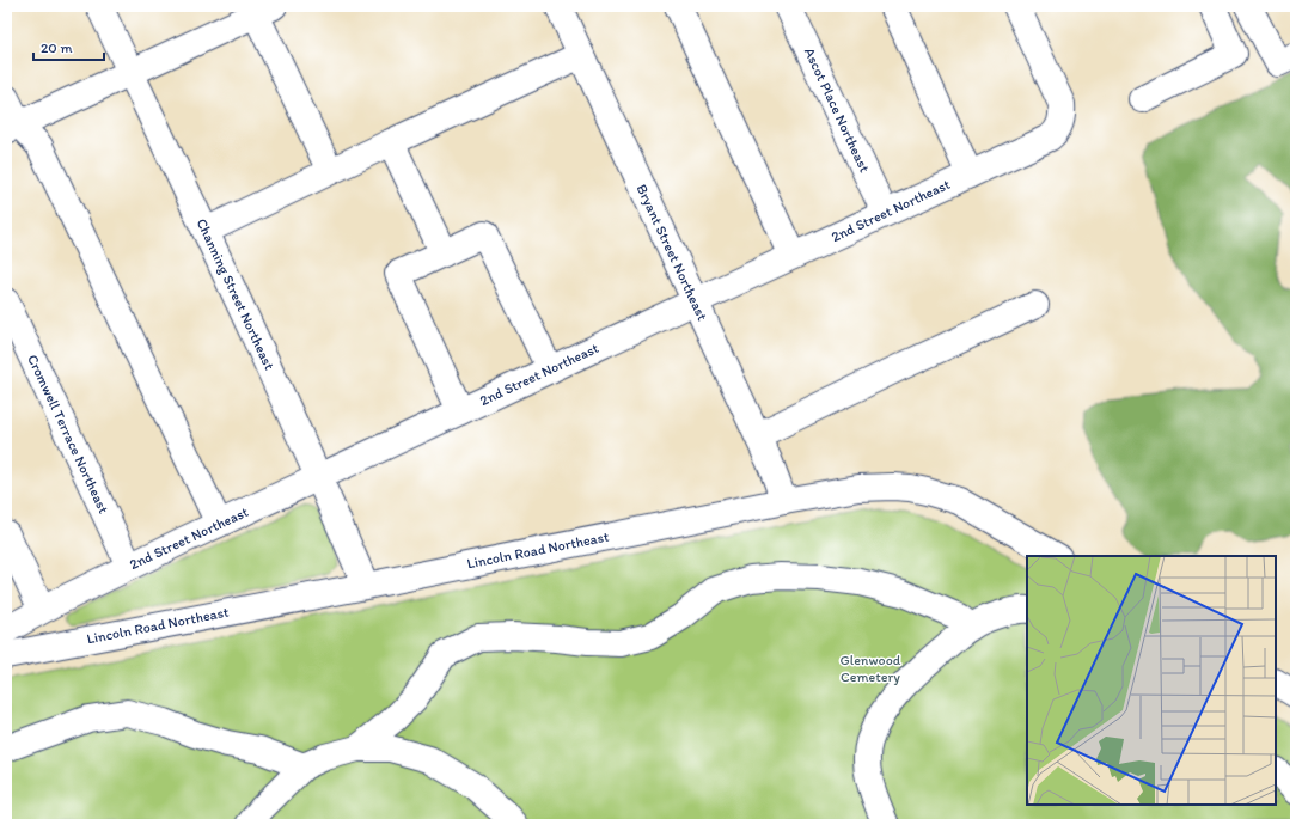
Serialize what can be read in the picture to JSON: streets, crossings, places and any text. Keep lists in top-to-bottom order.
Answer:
{
  "streets": {
    "street": [
      "Ascot Place Northeast",
      "2nd Street Northeast",
      "Bryant Street Northeast",
      "Channing Street Northeast",
      "Cromwell Terrace Northeast",
      "Lincoln Road Northeast"
    ]
  },
  "crossings": [
    ["Ascot Place Northeast", "2nd Street Northeast"],
    ["2nd Street Northeast", "Bryant Street Northeast"],
    ["2nd Street Northeast", "Channing Street Northeast"],
    ["2nd Street Northeast", "Cromwell Terrace Northeast"],
    ["Bryant Street Northeast", "Lincoln Road Northeast"],
    ["Channing Street Northeast", "Lincoln Road Northeast"]
  ],
  "parks": ["Glenwood Cemetery"],
  "scale_bar": "20 m"
}
